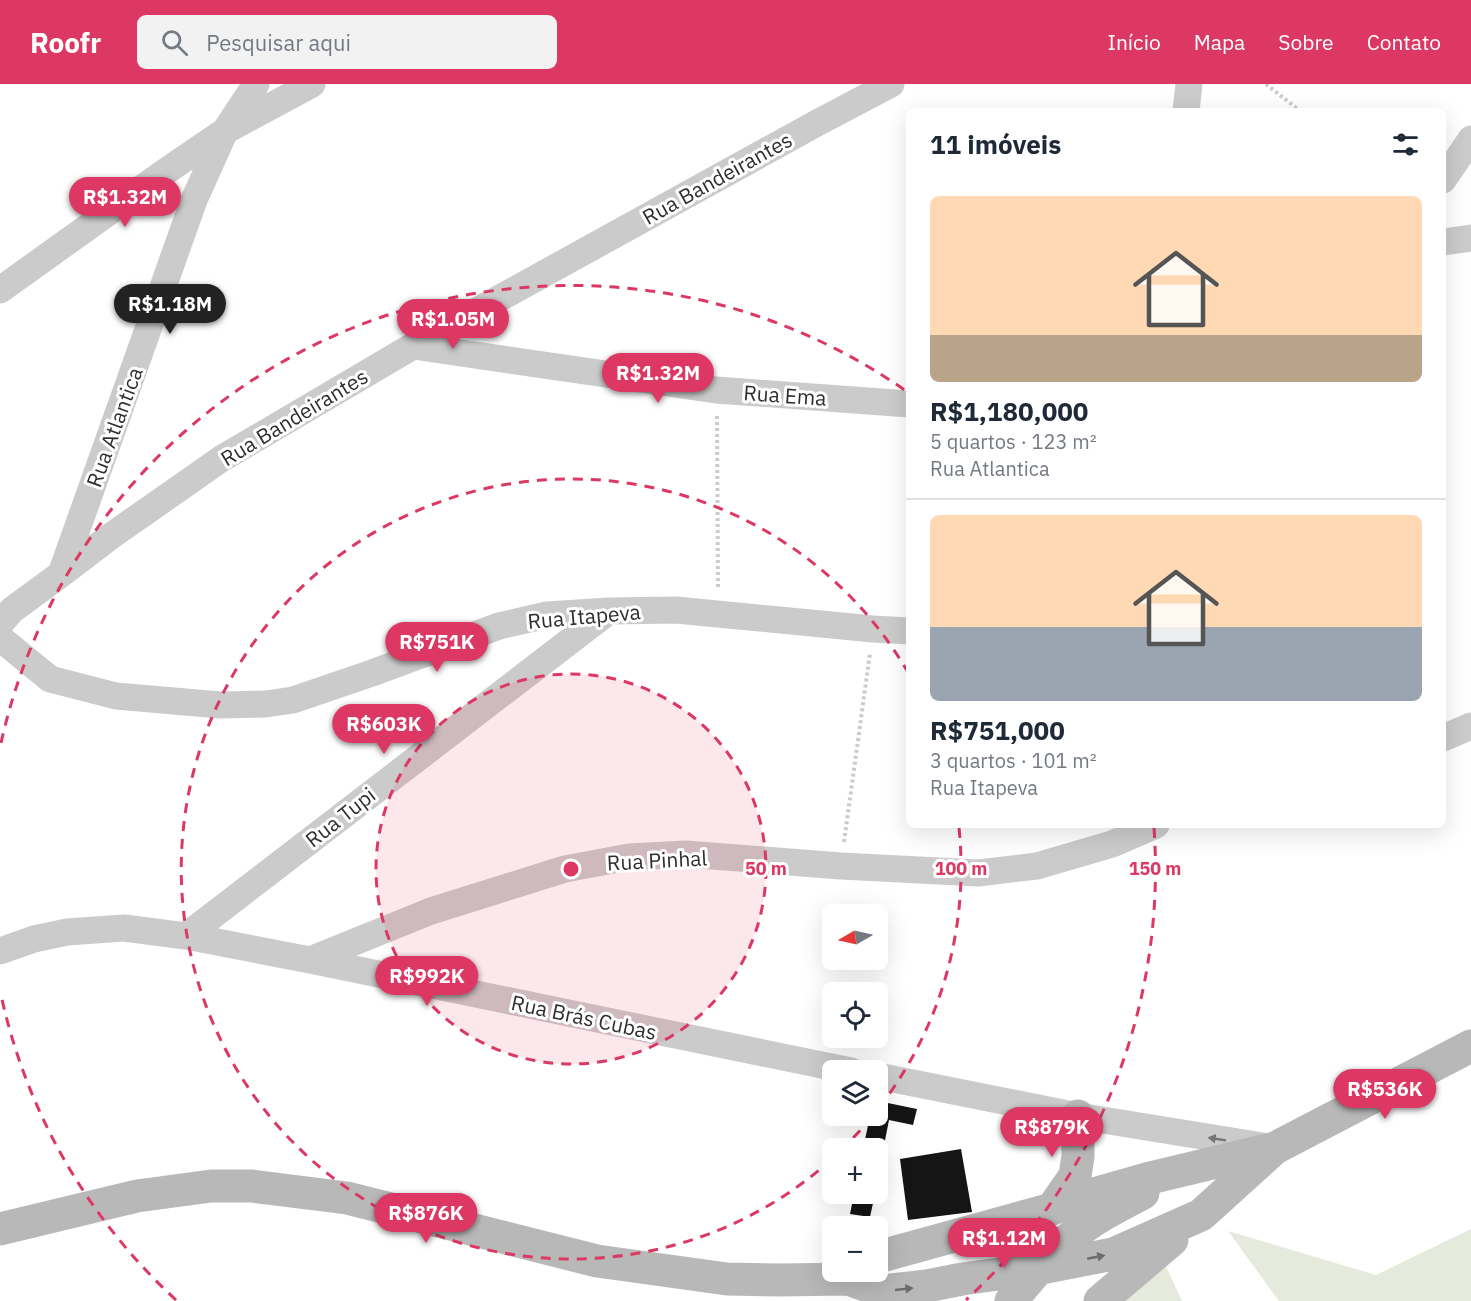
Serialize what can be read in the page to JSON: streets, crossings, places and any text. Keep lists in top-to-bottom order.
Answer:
{
  "streets": {
    "street": [
      "Rua Bandeirantes",
      "Rua Ema",
      "Rua Atlantica",
      "Rua Itapeva",
      "Rua Tupi",
      "Rua Pinhal",
      "Rua Brás Cubas"
    ]
  },
  "crossings": [
    ["Rua Bandeirantes", "Rua Ema"],
    ["Rua Bandeirantes", "Rua Atlantica"],
    ["Rua Itapeva", "Rua Tupi"],
    ["Rua Tupi", "Rua Brás Cubas"],
    ["Rua Pinhal", "Rua Brás Cubas"]
  ],
  "north": "left",
  "page": {
    "header": "Roofr",
    "search": "Pesquisar aqui",
    "nav": [
      "Início",
      "Mapa",
      "Sobre",
      "Contato"
    ],
    "heading": "11 imóveis",
    "price": [
      "R$1.32M",
      "R$1.18M",
      "R$1.05M",
      "R$1.32M",
      "R$751K",
      "R$603K",
      "R$992K",
      "R$536K",
      "R$879K",
      "R$876K",
      "R$1.12M"
    ],
    "list": [
      {
        "name": "R$1,180,000",
        "note": "5 quartos · 123 m² · Rua Atlantica"
      },
      {
        "name": "R$751,000",
        "note": "3 quartos · 101 m² · Rua Itapeva"
      }
    ],
    "map_buttons": ["+", "−"]
  },
  "rings": ["50 m", "100 m", "150 m"]
}
